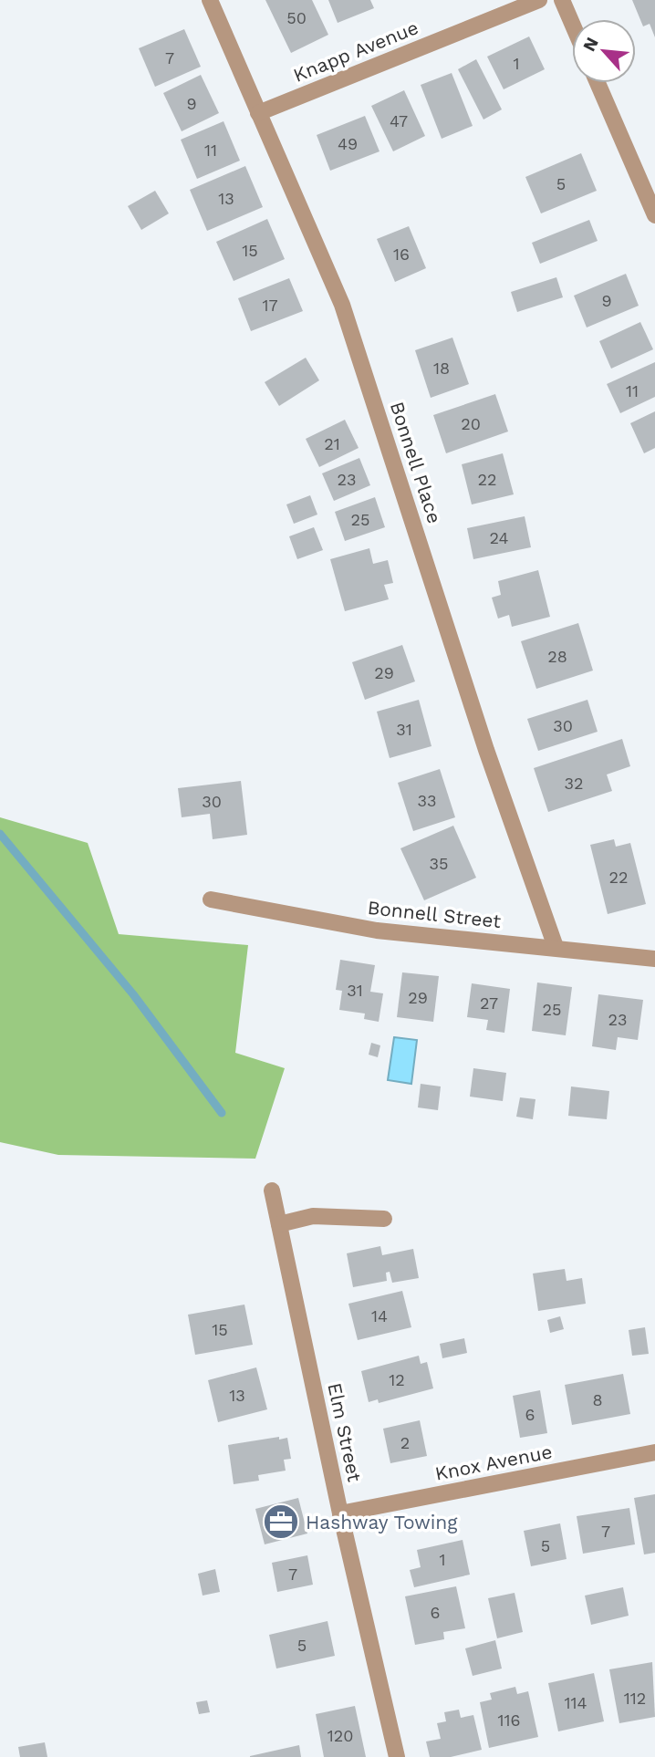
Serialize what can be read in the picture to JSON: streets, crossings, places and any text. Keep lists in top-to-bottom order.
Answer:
{
  "streets": {
    "street": [
      "Knapp Avenue",
      "Bonnell Place",
      "Bonnell Street",
      "Elm Street",
      "Knox Avenue"
    ]
  },
  "crossings": [
    ["Knapp Avenue", "Bonnell Place"],
    ["Bonnell Place", "Bonnell Street"],
    ["Elm Street", "Knox Avenue"]
  ],
  "places": {
    "office": ["Hashway Towing"]
  },
  "house_numbers": [
    "50",
    "7",
    "1",
    "9",
    "47",
    "49",
    "11",
    "5",
    "13",
    "15",
    "16",
    "9",
    "17",
    "18",
    "11",
    "20",
    "21",
    "23",
    "22",
    "25",
    "24",
    "28",
    "29",
    "30",
    "31",
    "32",
    "33",
    "30",
    "35",
    "22",
    "31",
    "29",
    "27",
    "25",
    "23",
    "14",
    "15",
    "12",
    "13",
    "8",
    "6",
    "2",
    "7",
    "5",
    "1",
    "7",
    "6",
    "5",
    "112",
    "114",
    "116",
    "120"
  ],
  "north": "top left"
}
